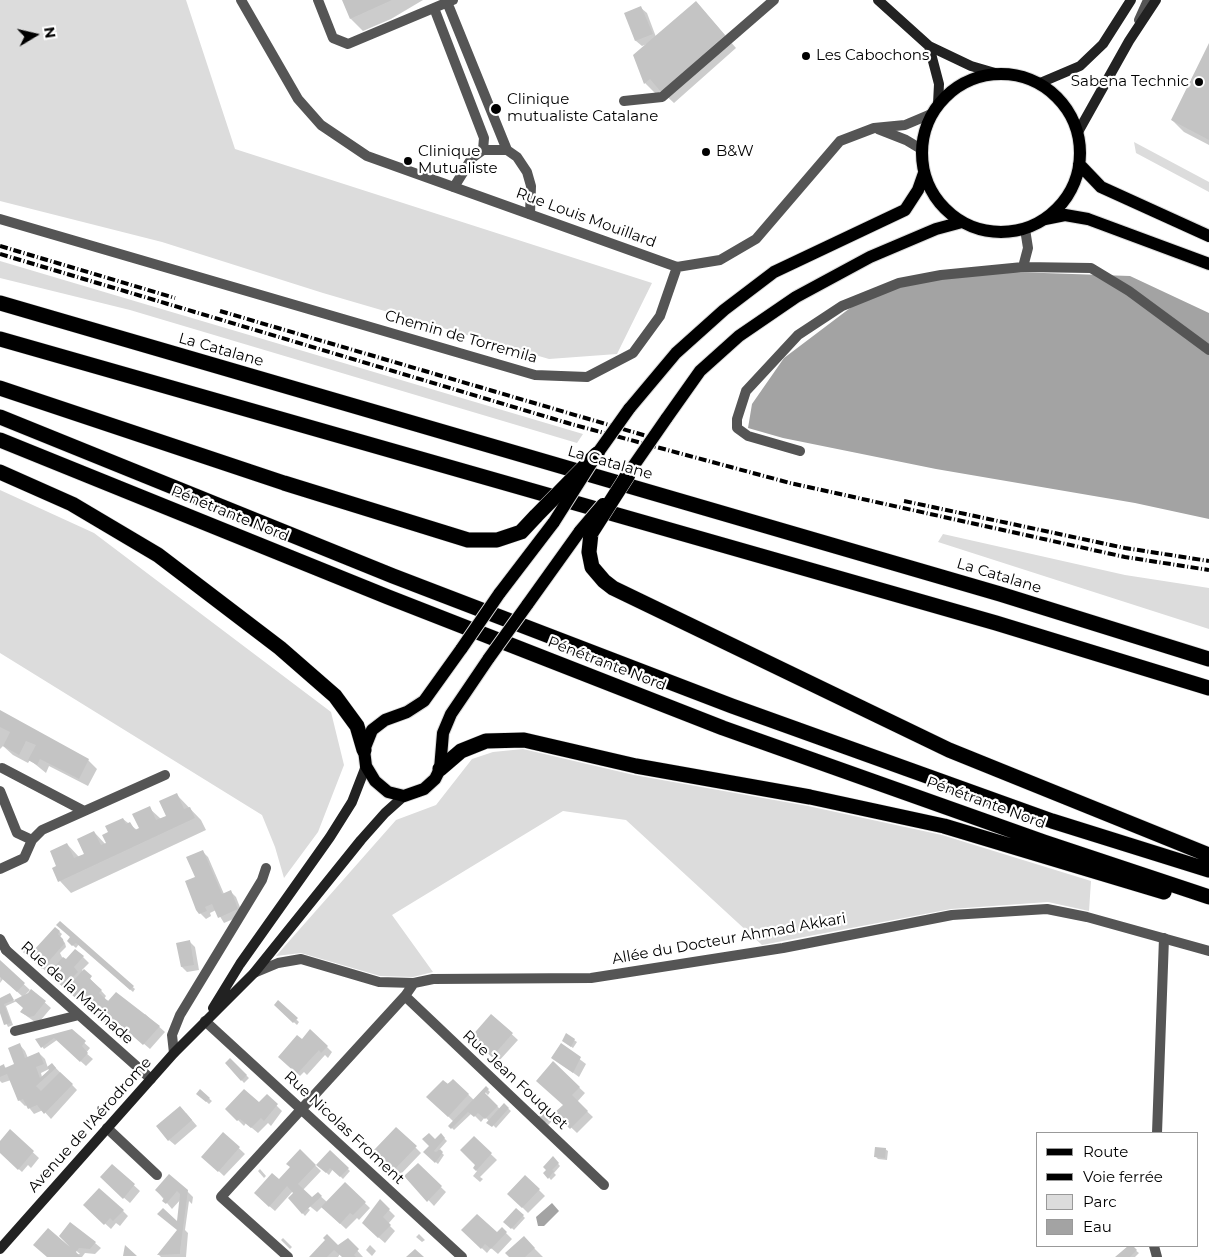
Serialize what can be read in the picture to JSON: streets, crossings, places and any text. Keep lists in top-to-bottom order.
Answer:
{
  "streets": {
    "highway": ["La Catalane", "Pénétrante Nord"],
    "main road": ["Avenue de l'Aérodrome"],
    "street": [
      "Rue Louis Mouillard",
      "Chemin de Torremila",
      "Allée du Docteur Ahmad Akkari",
      "Rue de la Marinade",
      "Rue Jean Fouquet",
      "Rue Nicolas Froment"
    ]
  },
  "crossings": [
    ["Rue Louis Mouillard", "Chemin de Torremila"],
    ["Allée du Docteur Ahmad Akkari", "Avenue de l'Aérodrome"],
    ["Rue de la Marinade", "Avenue de l'Aérodrome"],
    ["Avenue de l'Aérodrome", "Rue Nicolas Froment"]
  ],
  "places": [
    "Les Cabochons",
    "Sabena Technic",
    "Clinique mutualiste Catalane",
    "B&W",
    "Clinique Mutualiste"
  ],
  "legend": [
    "Route",
    "Voie ferrée",
    "Parc",
    "Eau"
  ],
  "north": "right"
}
